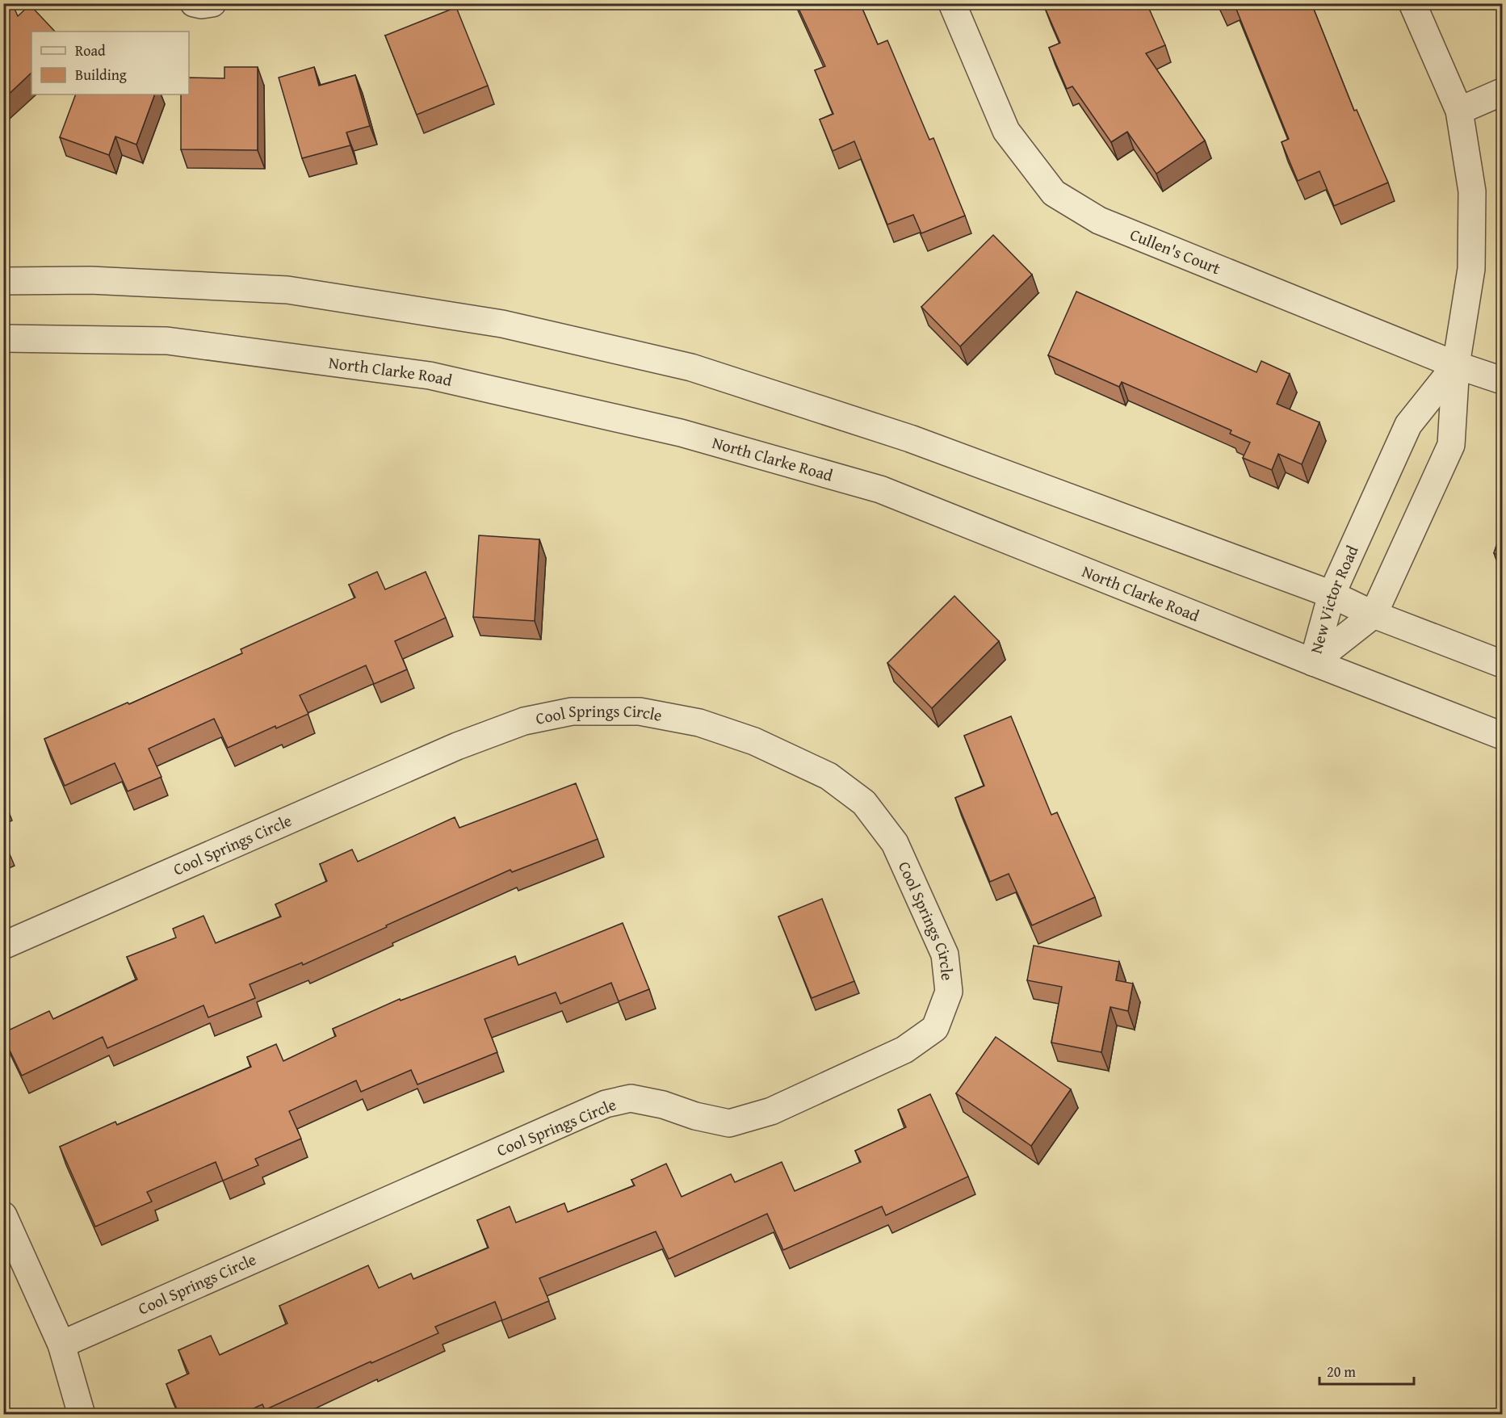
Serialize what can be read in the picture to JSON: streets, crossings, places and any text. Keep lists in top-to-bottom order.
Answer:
{
  "streets": {
    "street": [
      "Cullen's Court",
      "North Clarke Road",
      "New Victor Road",
      "Cool Springs Circle"
    ]
  },
  "crossings": [
    ["Cullen's Court", "New Victor Road"],
    ["North Clarke Road", "New Victor Road"]
  ],
  "legend": ["Road", "Building"],
  "scale_bar": "20 m"
}
